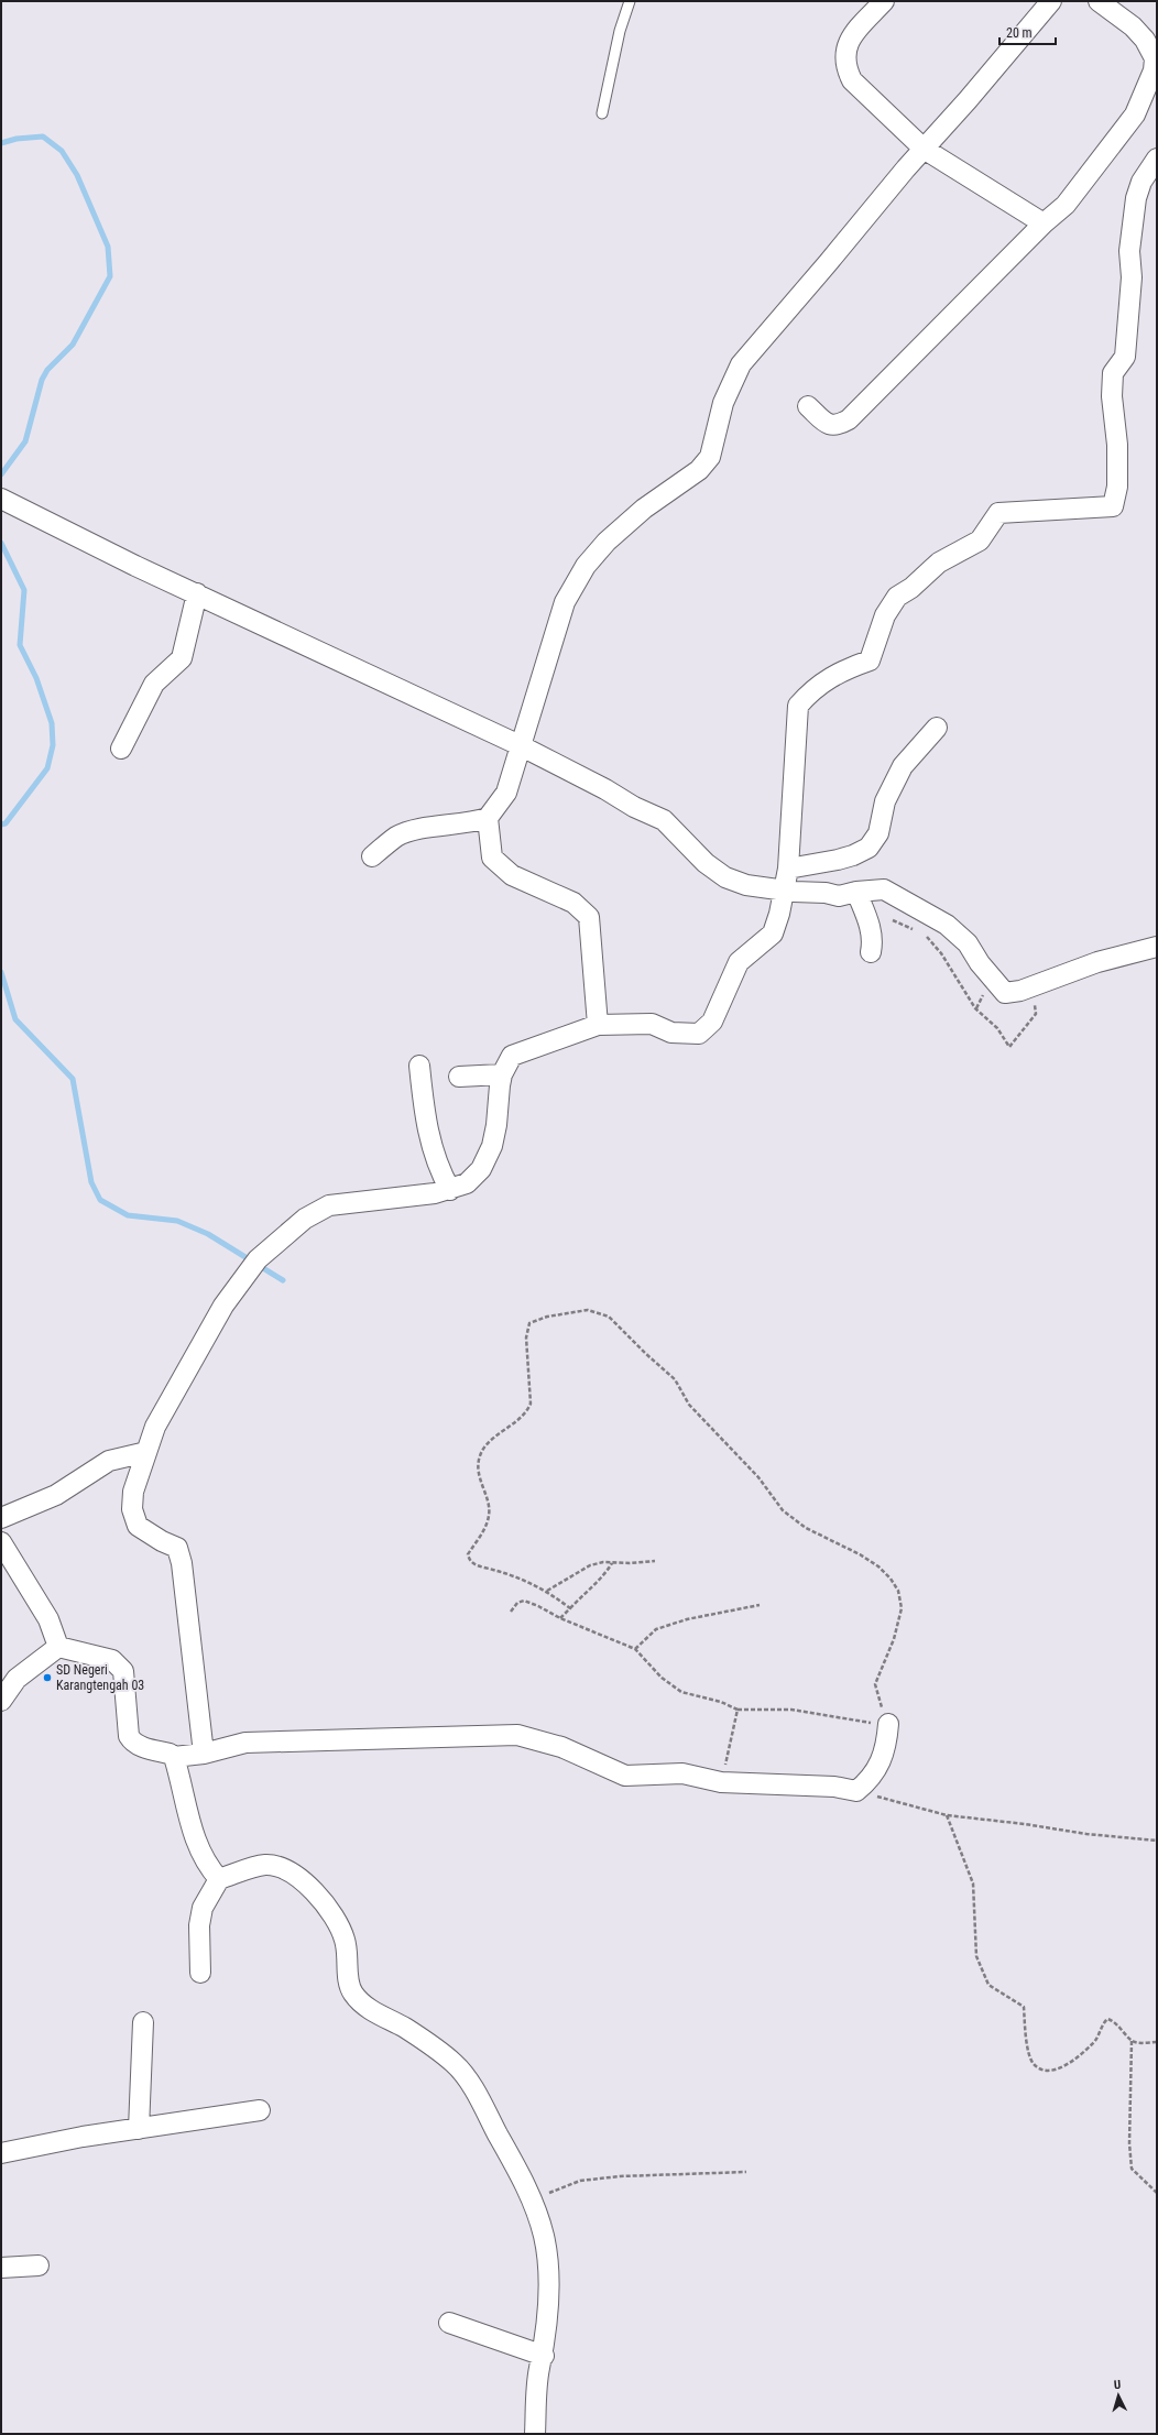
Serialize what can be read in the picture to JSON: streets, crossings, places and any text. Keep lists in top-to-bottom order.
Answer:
{
  "places": ["SD Negeri Karangtengah 03"],
  "scale_bar": "20 m",
  "north": "top"
}
